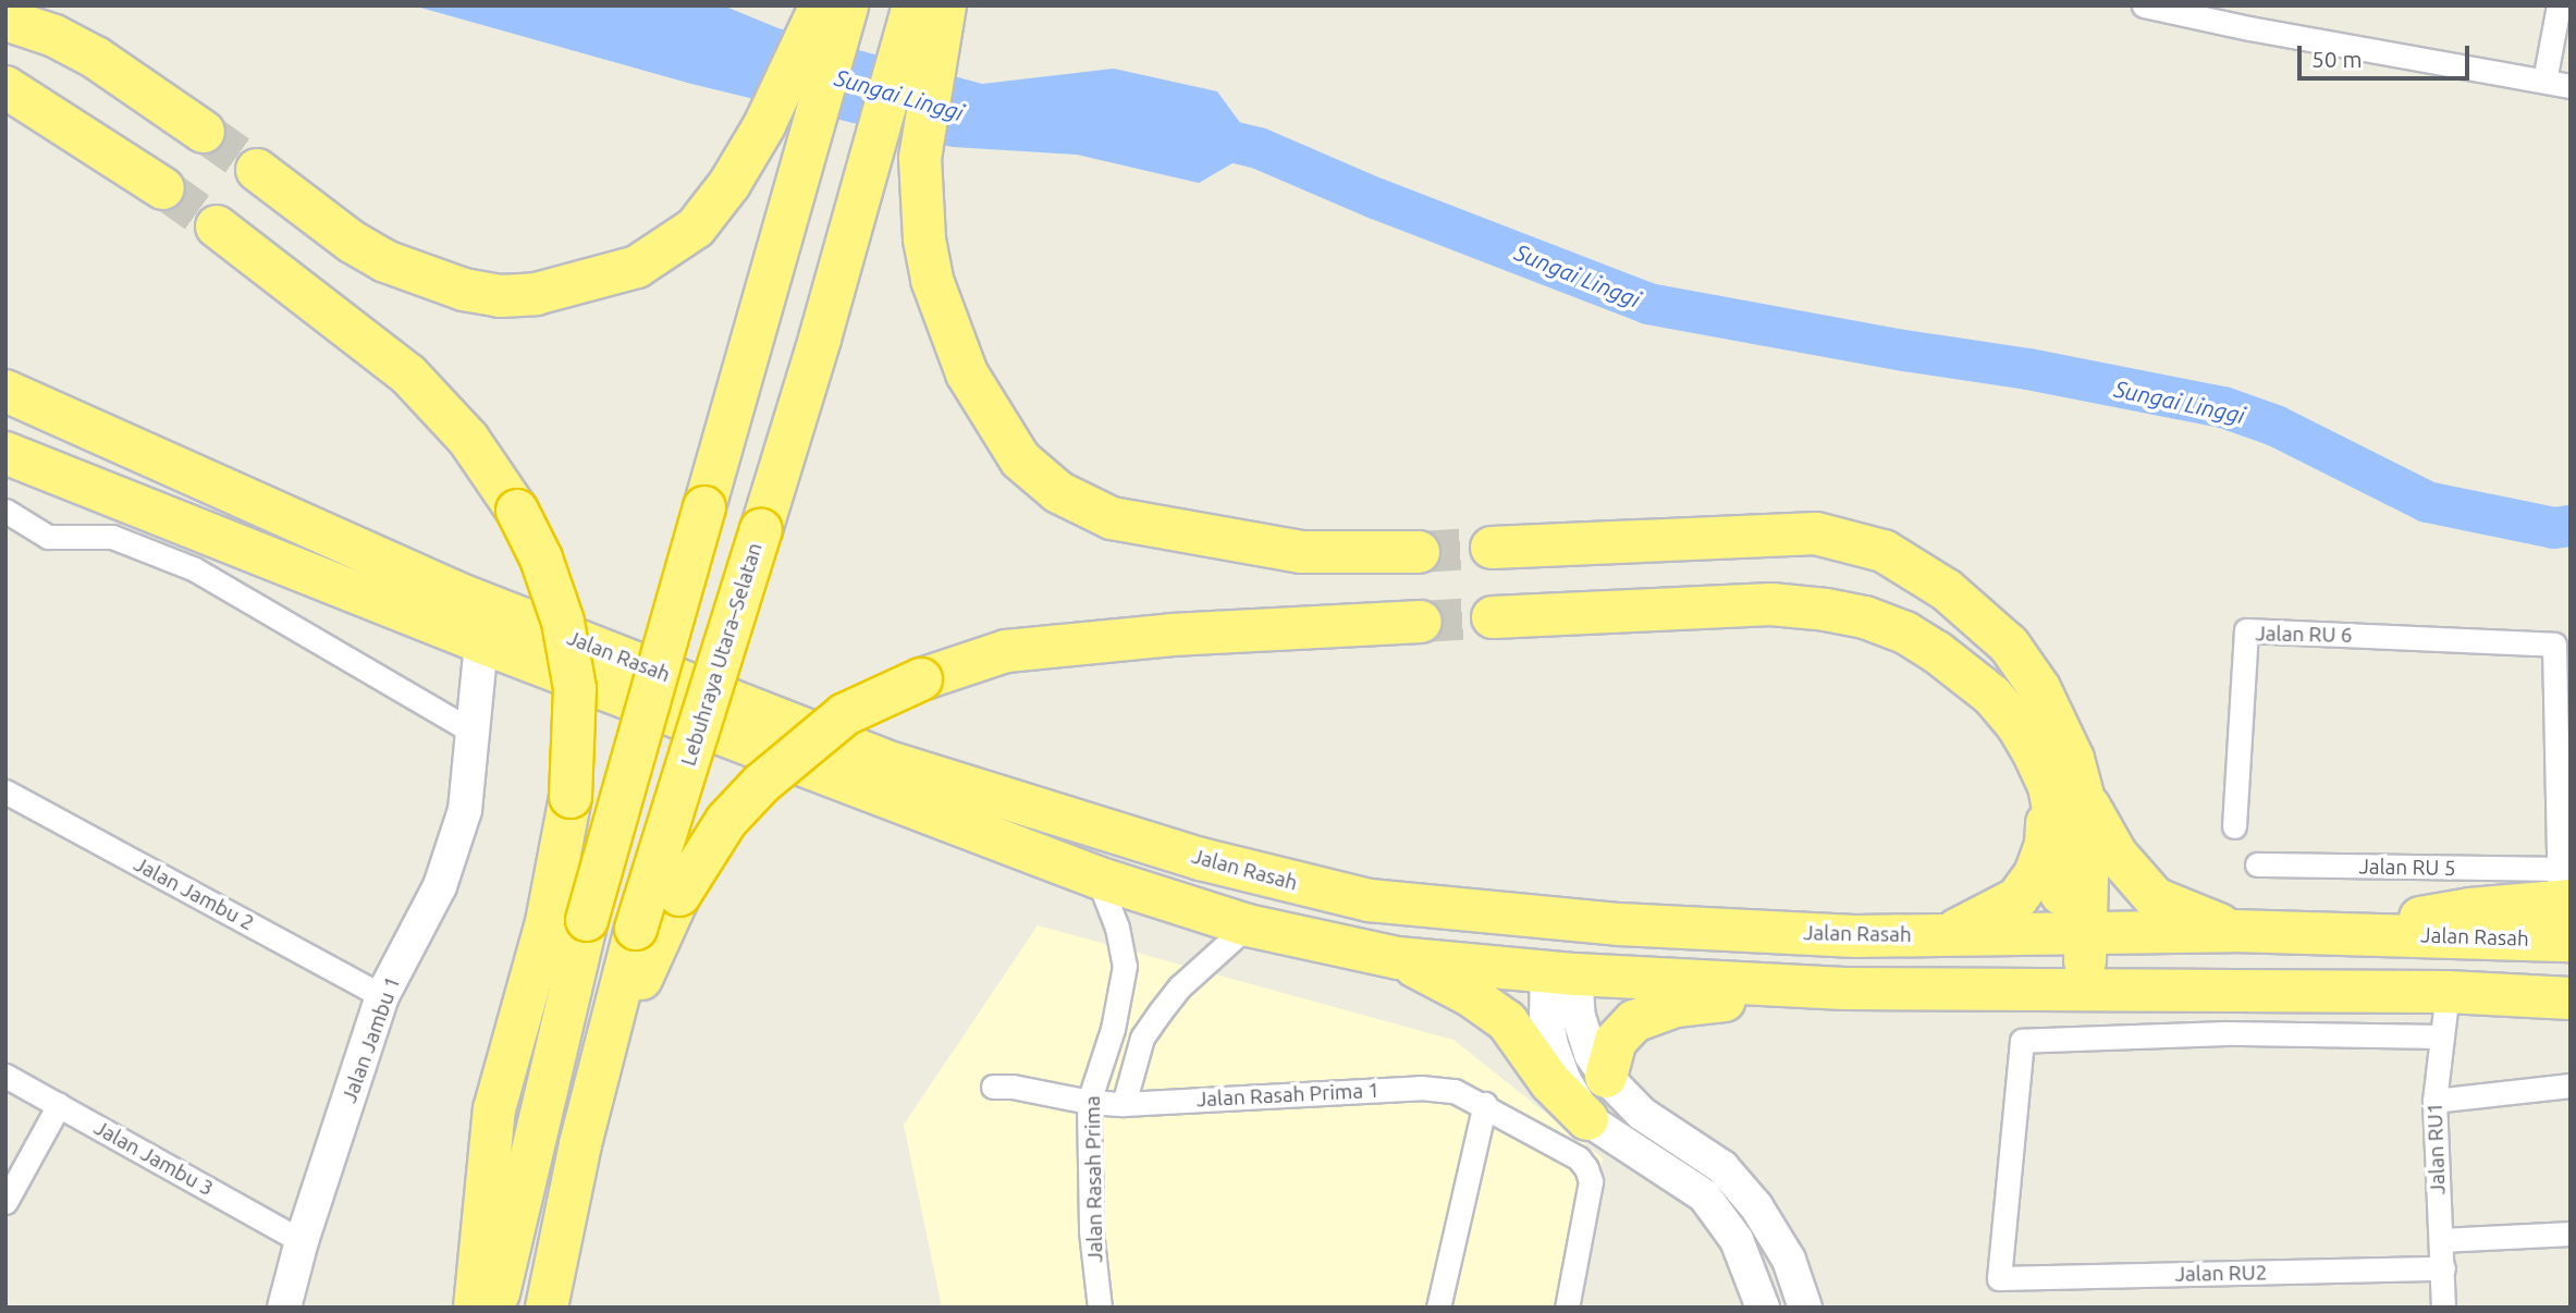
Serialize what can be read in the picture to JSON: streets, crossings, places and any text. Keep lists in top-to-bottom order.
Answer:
{
  "streets": {
    "highway": ["Lebuhraya Utara–Selatan", "Jalan Rasah"],
    "main road": ["Jalan Jambu 1"],
    "street": [
      "Jalan RU 6",
      "Jalan RU 5",
      "Jalan Jambu 2",
      "Jalan Rasah Prima 1",
      "Jalan RU1",
      "Jalan Jambu 3",
      "Jalan Rasah Prima",
      "Jalan RU2"
    ]
  },
  "crossings": [
    ["Jalan RU 6", "Jalan RU 5"],
    ["Jalan Rasah", "Jalan Jambu 1"],
    ["Jalan Rasah", "Jalan RU1"],
    ["Jalan Rasah", "Jalan Rasah Prima"],
    ["Jalan Jambu 2", "Jalan Jambu 1"],
    ["Jalan Jambu 1", "Jalan Jambu 3"],
    ["Jalan Rasah Prima 1", "Jalan Rasah Prima"],
    ["Jalan RU1", "Jalan RU2"]
  ],
  "water": ["Sungai Linggi"],
  "scale_bar": "50 m"
}
